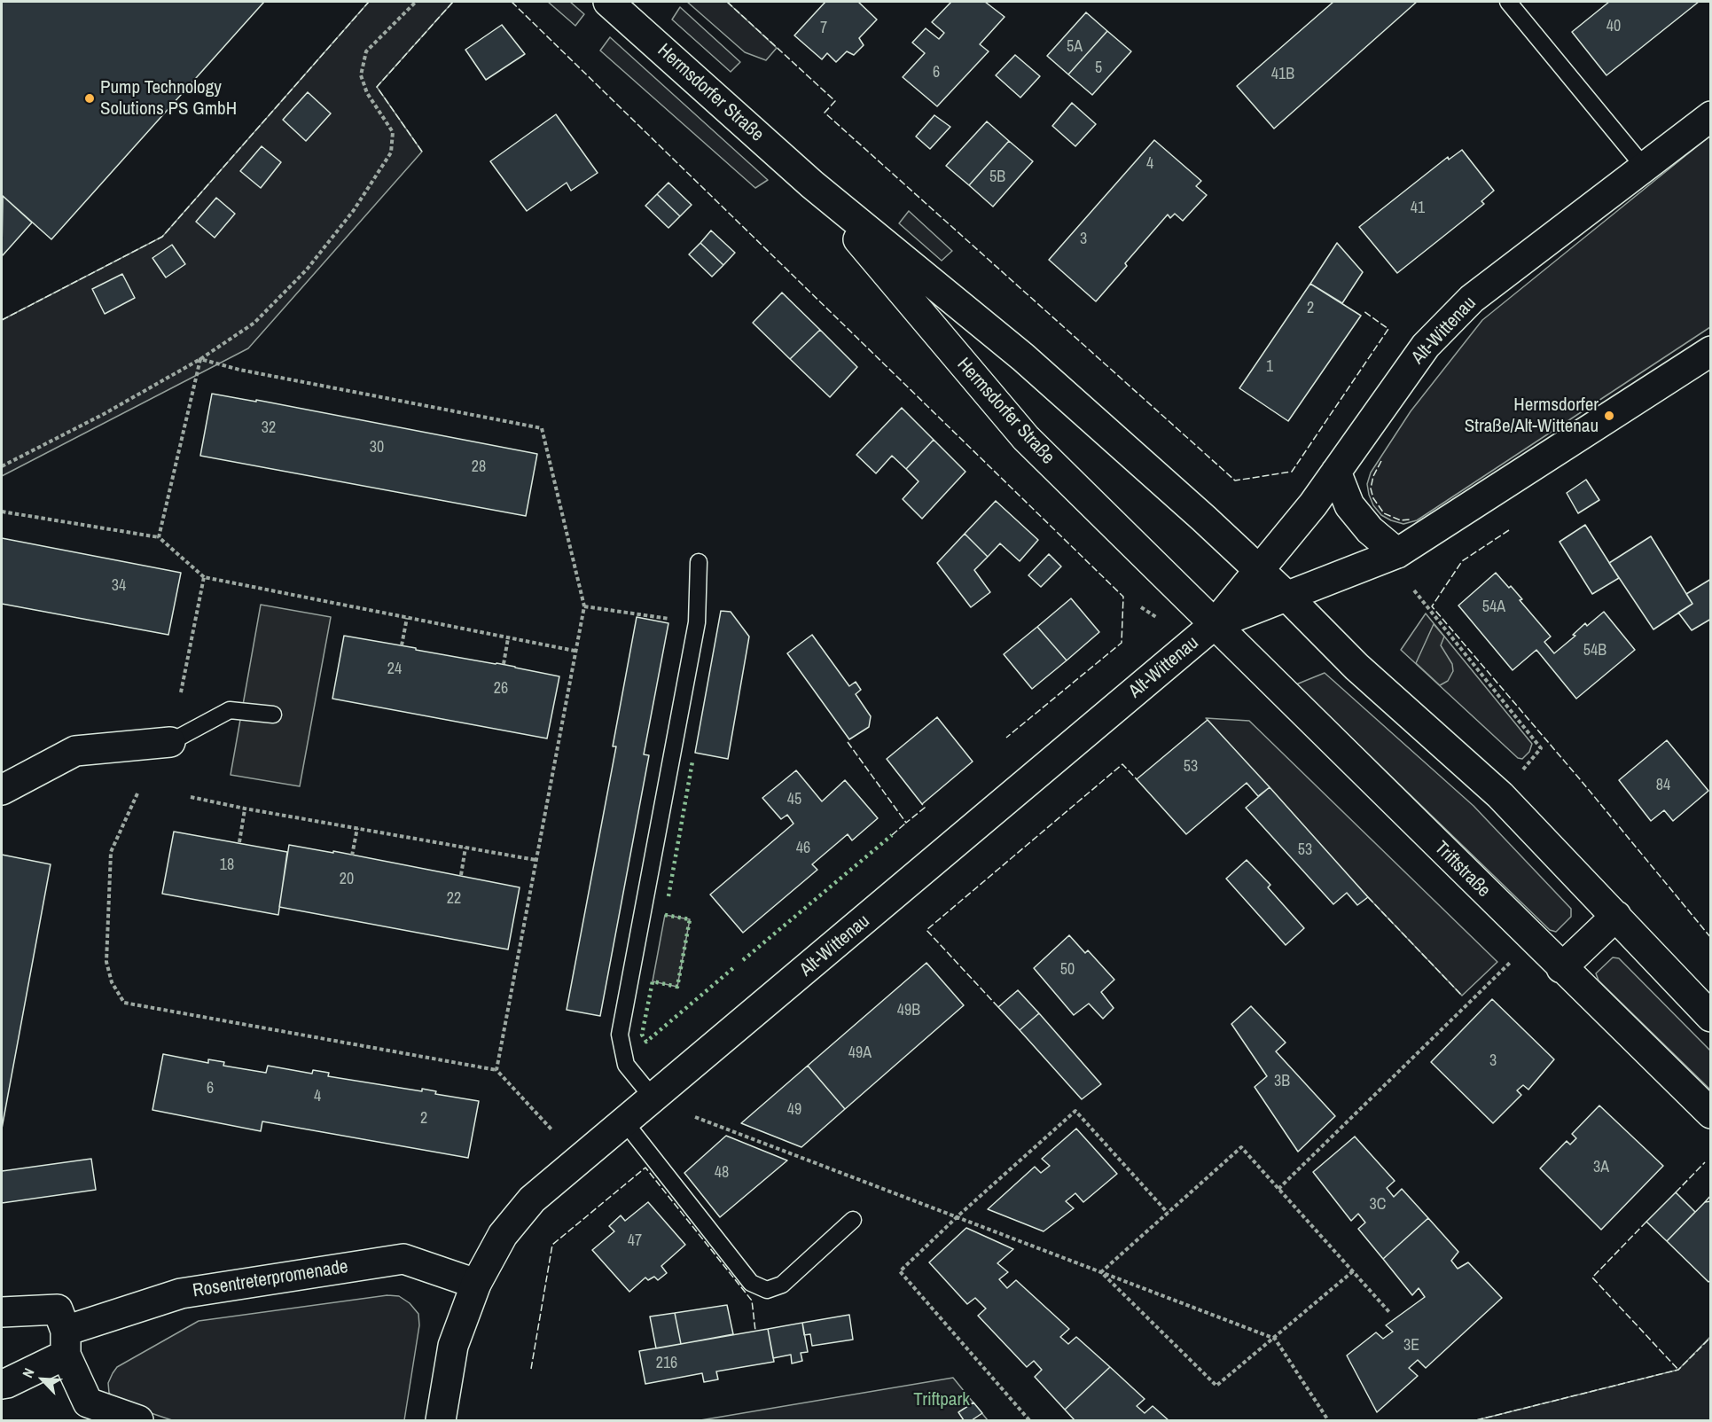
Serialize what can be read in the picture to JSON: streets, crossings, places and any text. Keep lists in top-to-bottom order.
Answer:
{
  "streets": {
    "main road": [
      "Hermsdorfer Straße",
      "Alt-Wittenau",
      "Triftstraße",
      "Rosentreterpromenade"
    ]
  },
  "crossings": [
    ["Hermsdorfer Straße", "Alt-Wittenau"],
    ["Hermsdorfer Straße", "Triftstraße"],
    ["Alt-Wittenau", "Triftstraße"],
    ["Alt-Wittenau", "Rosentreterpromenade"]
  ],
  "parks": ["Triftpark"],
  "places": ["Pump Technology Solutions PS GmbH", "Hermsdorfer Straße/Alt-Wittenau"],
  "house_numbers": [
    "40",
    "7",
    "5A",
    "5",
    "6",
    "41B",
    "4",
    "5B",
    "41",
    "3",
    "2",
    "1",
    "32",
    "30",
    "28",
    "34",
    "54A",
    "54B",
    "24",
    "26",
    "53",
    "84",
    "45",
    "46",
    "53",
    "18",
    "20",
    "22",
    "50",
    "49B",
    "49A",
    "3",
    "3B",
    "6",
    "4",
    "49",
    "2",
    "3A",
    "48",
    "3C",
    "47",
    "3E",
    "216"
  ],
  "north": "top left"
}
